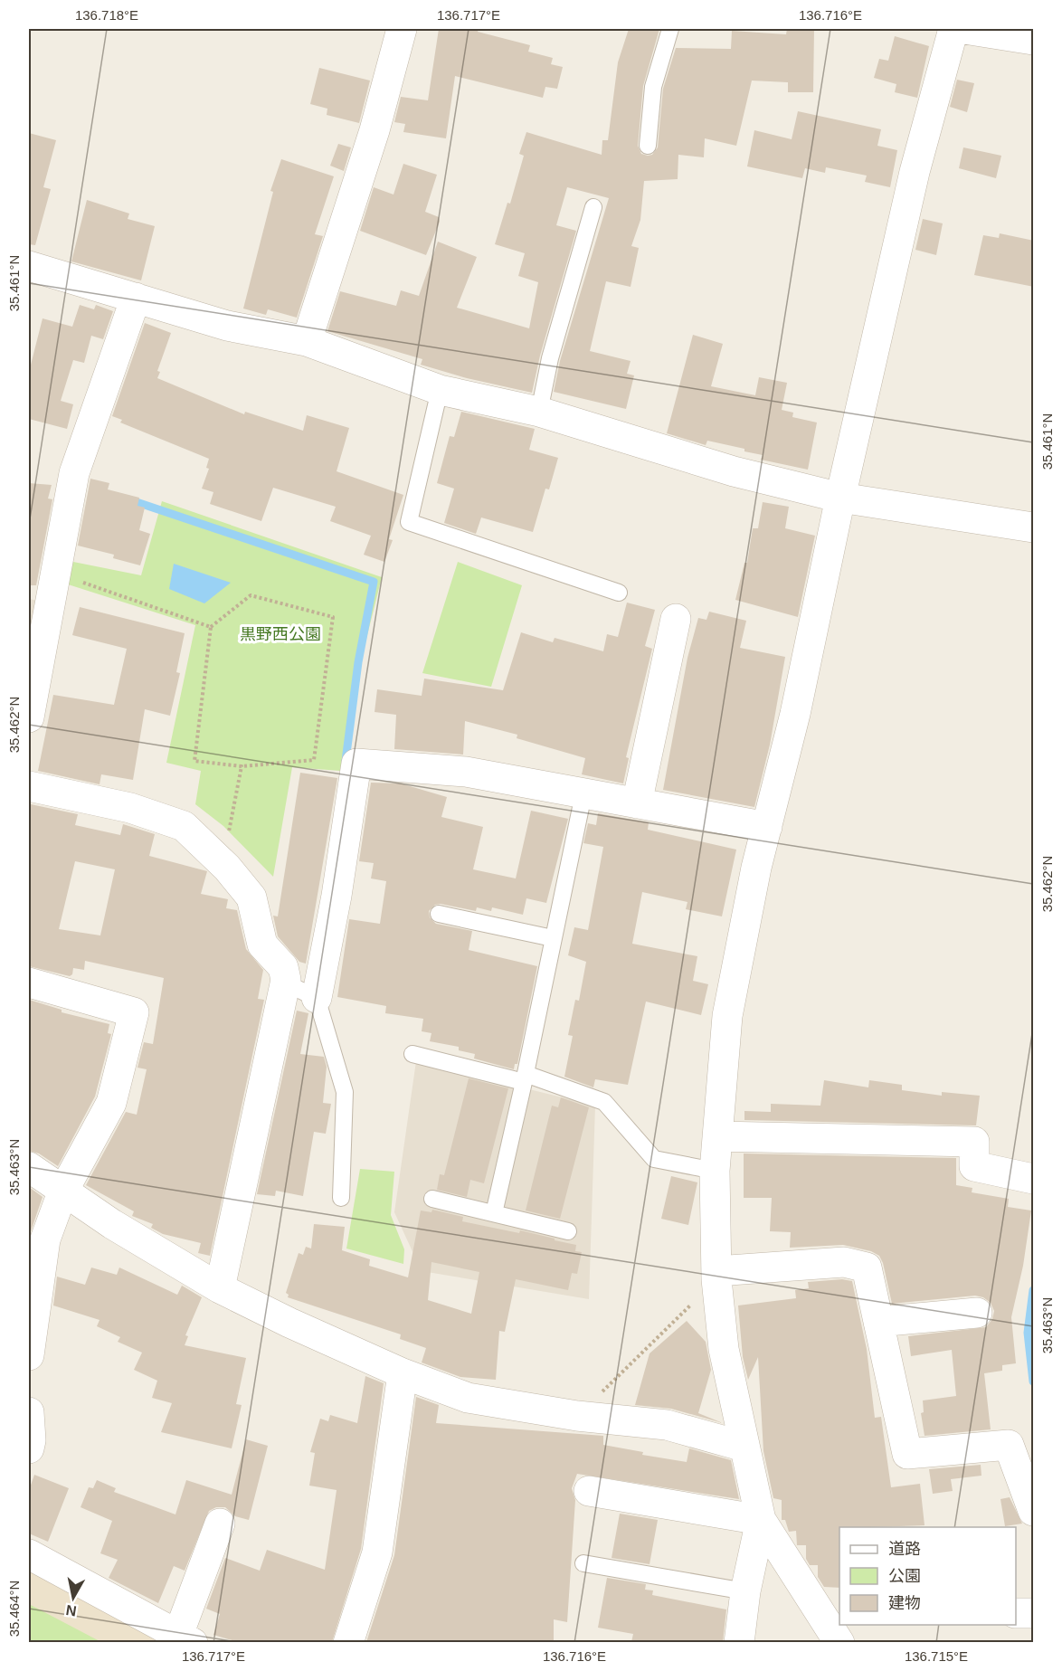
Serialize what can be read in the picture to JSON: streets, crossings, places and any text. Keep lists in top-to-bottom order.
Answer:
{
  "parks": ["黒野西公園"],
  "legend": ["道路", "公園", "建物"],
  "north": "bottom",
  "coordinates": [
    "136.718°E",
    "136.717°E",
    "136.716°E",
    "35.461°N",
    "35.462°N",
    "35.463°N",
    "35.464°N",
    "136.715°E"
  ]
}
